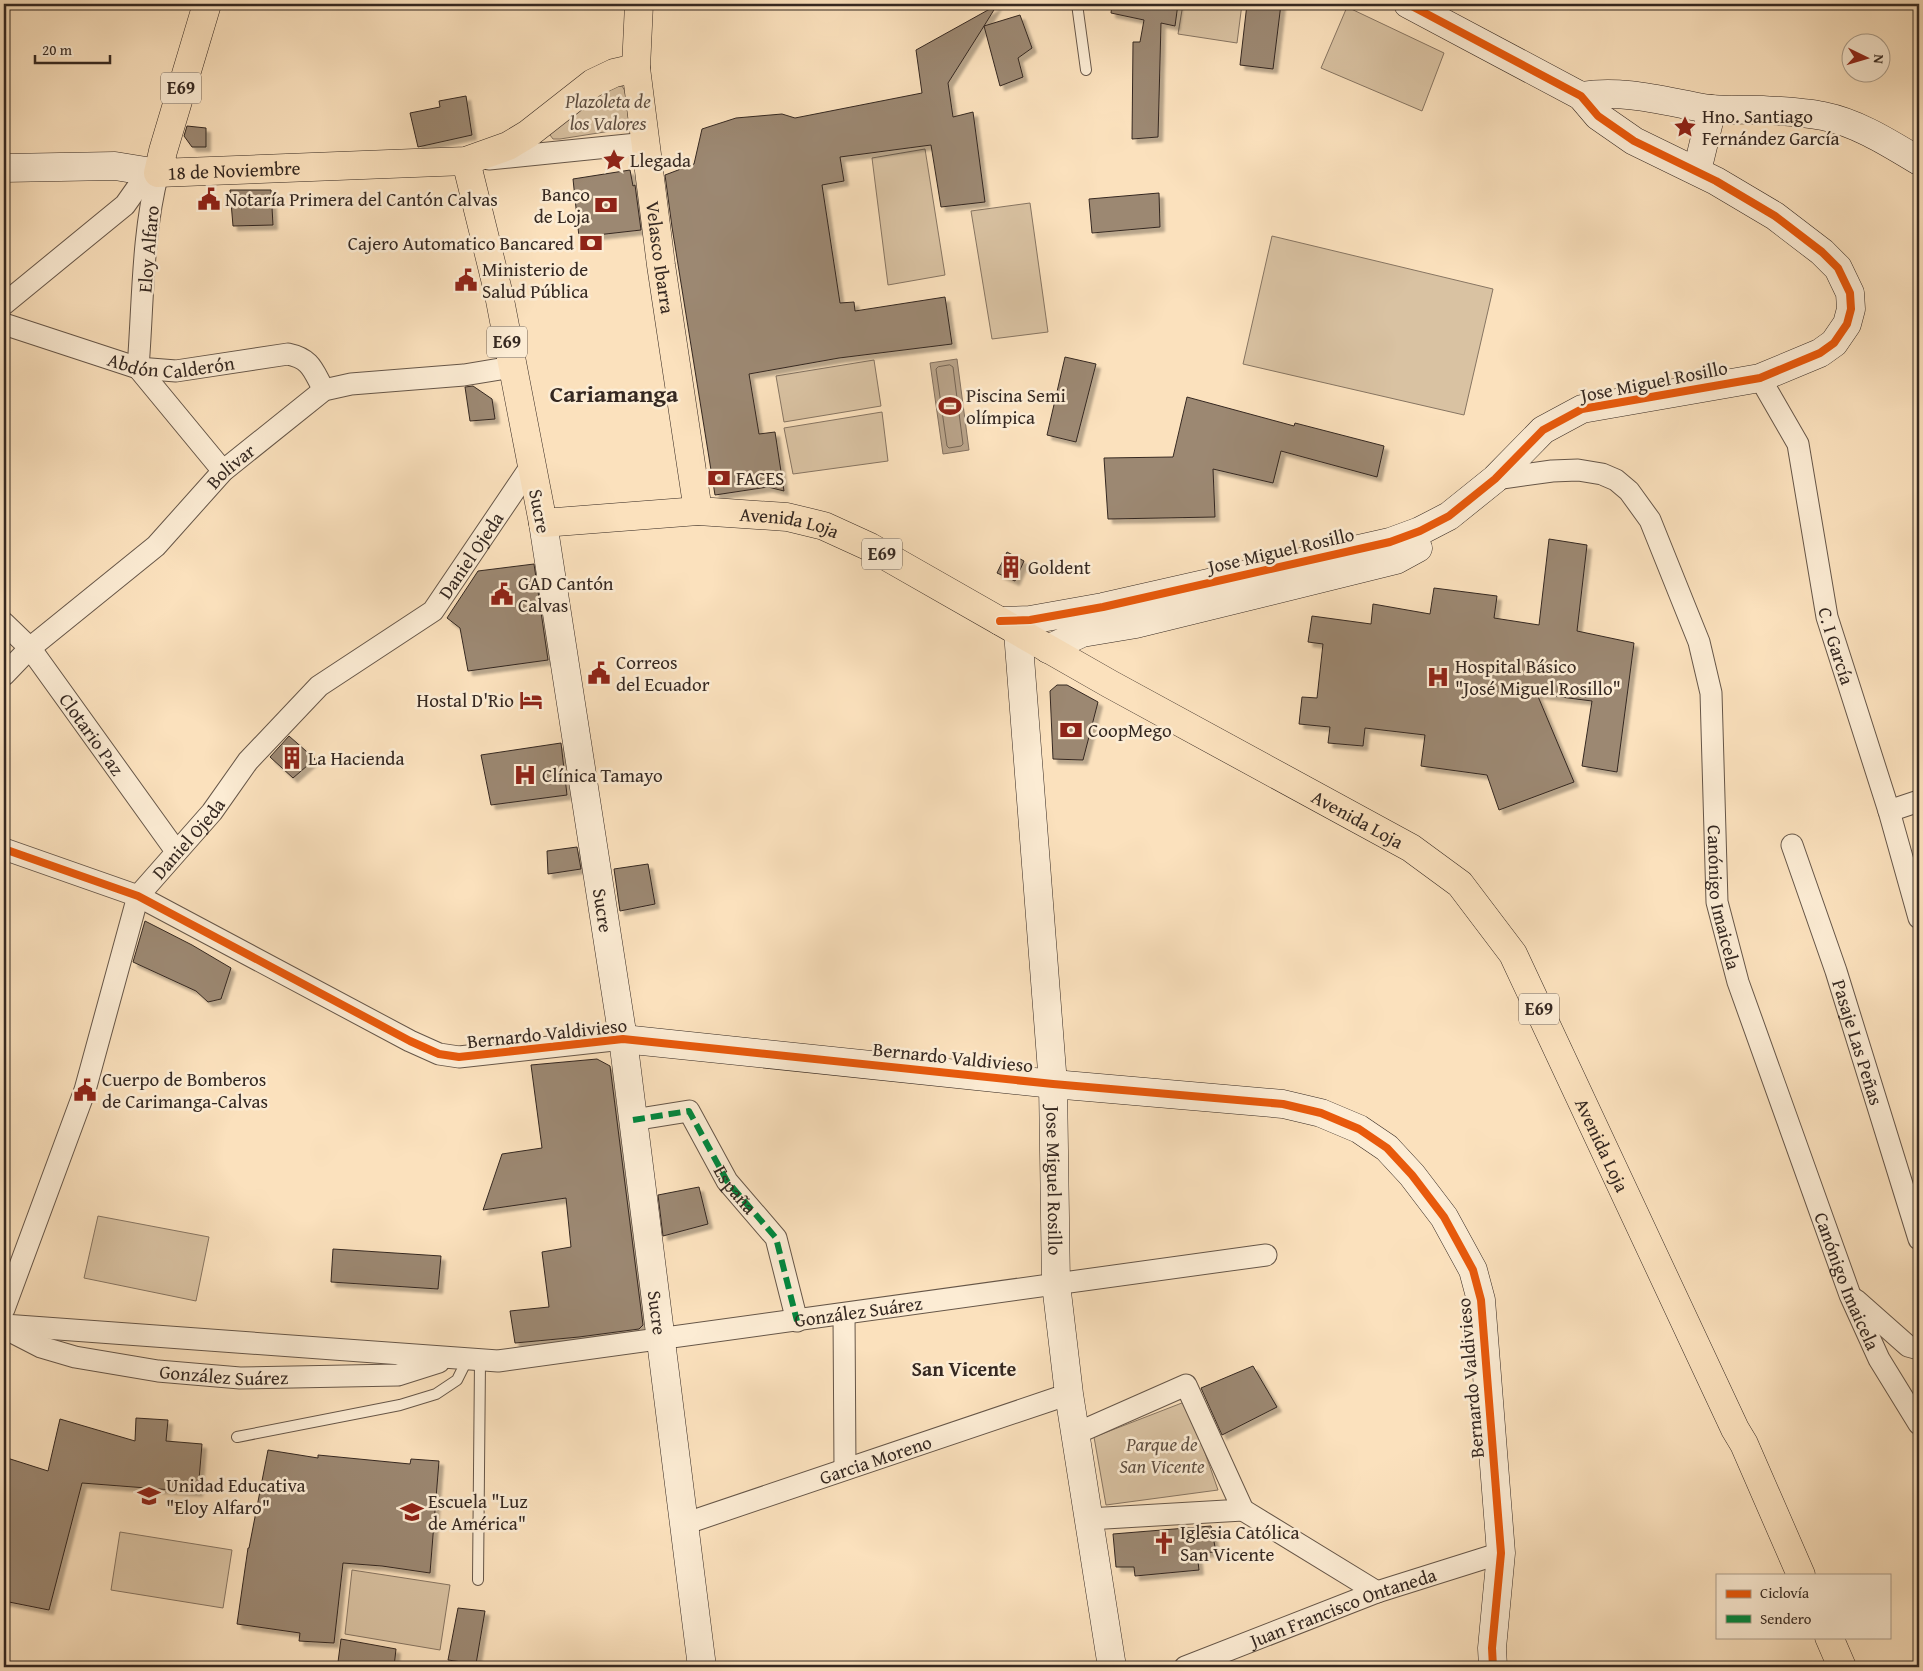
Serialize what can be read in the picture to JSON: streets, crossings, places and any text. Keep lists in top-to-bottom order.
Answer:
{
  "streets": {
    "main road": [
      "E69",
      "18 de Noviembre",
      "Eloy Alfaro",
      "Velasco Ibarra",
      "Sucre",
      "Avenida Loja"
    ],
    "street": [
      "Abdón Calderón",
      "Jose Miguel Rosillo",
      "Bolivar",
      "Daniel Ojeda",
      "C. I García",
      "Clotario Paz",
      "Canónigo Imaicela",
      "Bernardo Valdivieso",
      "Pasaje Las Peñas",
      "España",
      "González Suárez",
      "Garcia Moreno",
      "Juan Francisco Ontaneda"
    ]
  },
  "crossings": [
    ["18 de Noviembre", "Eloy Alfaro"],
    ["18 de Noviembre", "Velasco Ibarra"],
    ["18 de Noviembre", "Sucre"],
    ["Eloy Alfaro", "Abdón Calderón"],
    ["Velasco Ibarra", "Avenida Loja"],
    ["Abdón Calderón", "Bolivar"],
    ["Jose Miguel Rosillo", "Avenida Loja"],
    ["Jose Miguel Rosillo", "C. I García"],
    ["Jose Miguel Rosillo", "Canónigo Imaicela"],
    ["Jose Miguel Rosillo", "Bernardo Valdivieso"],
    ["Jose Miguel Rosillo", "González Suárez"],
    ["Jose Miguel Rosillo", "Garcia Moreno"],
    ["Bolivar", "Sucre"],
    ["Bolivar", "Clotario Paz"],
    ["Sucre", "Avenida Loja"],
    ["Sucre", "Daniel Ojeda"],
    ["Sucre", "Bernardo Valdivieso"],
    ["Sucre", "España"],
    ["Sucre", "González Suárez"],
    ["Sucre", "Garcia Moreno"],
    ["Daniel Ojeda", "Clotario Paz"],
    ["Daniel Ojeda", "Bernardo Valdivieso"],
    ["Bernardo Valdivieso", "Juan Francisco Ontaneda"],
    ["España", "González Suárez"]
  ],
  "districts": ["Cariamanga", "San Vicente"],
  "parks": ["Plazoleta de los Valores", "Parque de San Vicente"],
  "places": {
    "place": ["Hno. Santiago Fernández García", "Llegada"],
    "public building": [
      "Notaría Primera del Cantón Calvas",
      "Ministerio de Salud Pública",
      "GAD Cantón Calvas",
      "Correos del Ecuador",
      "Cuerpo de Bomberos de Carimanga-Calvas"
    ],
    "bank": [
      "Banco de Loja",
      "Cajero Automatico Bancared",
      "FACES",
      "CoopMego"
    ],
    "sports": ["Piscina Semi olímpica"],
    "building": ["Goldent", "La Hacienda"],
    "hospital": ["Hospital Básico \"José Miguel Rosillo\"", "Clínica Tamayo"],
    "hotel": ["Hostal D'Rio"],
    "school or university": ["Unidad Educativa \"Eloy Alfaro\"", "Escuela \"Luz de América\""],
    "church": ["Iglesia Católica San Vicente"]
  },
  "legend": ["Ciclovía", "Sendero"],
  "scale_bar": "20 m",
  "north": "right"
}
